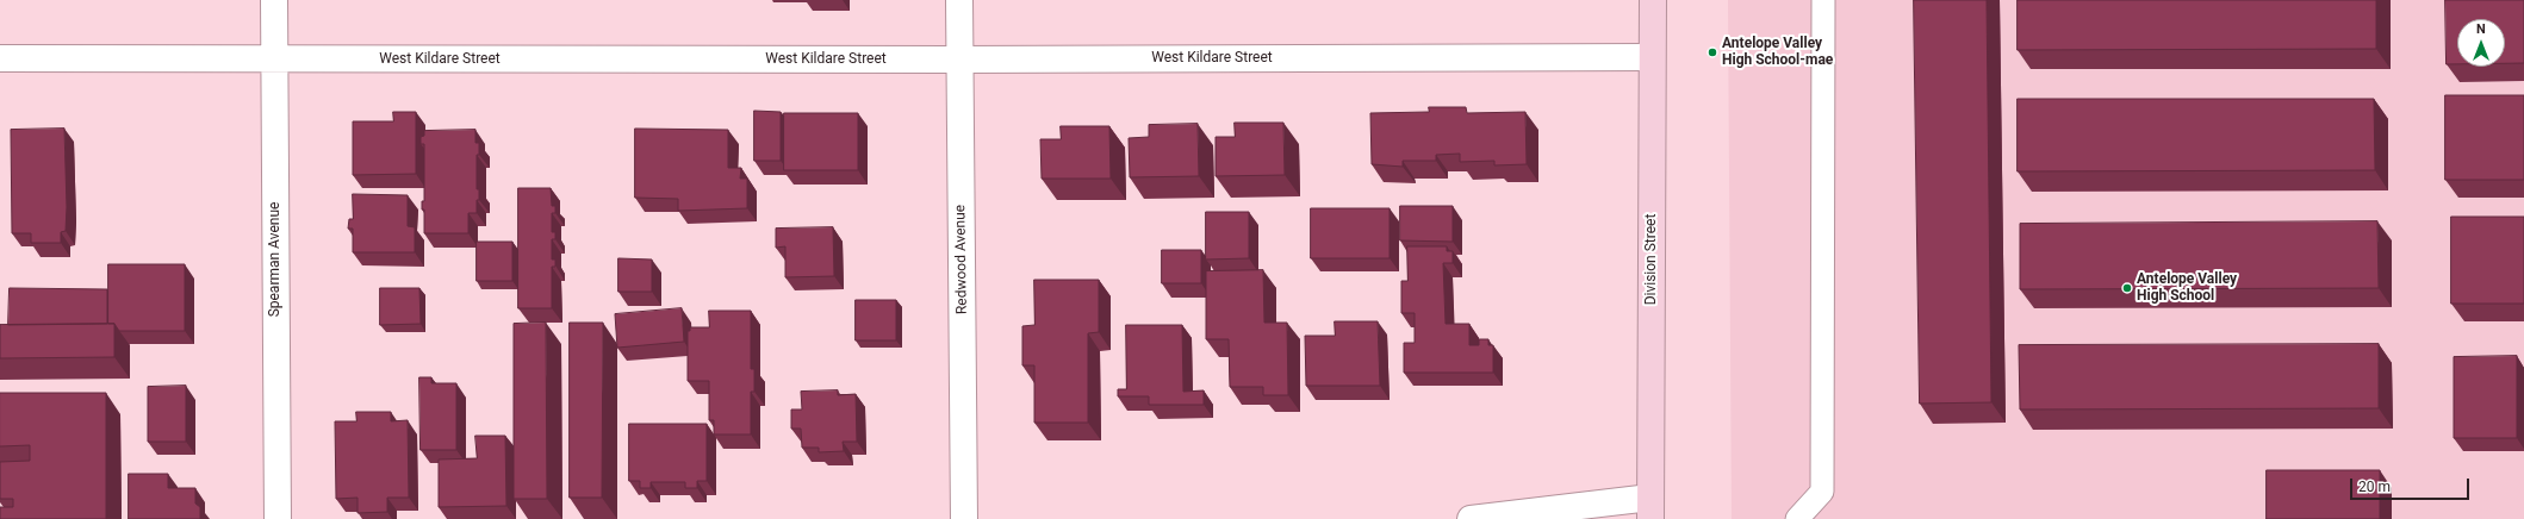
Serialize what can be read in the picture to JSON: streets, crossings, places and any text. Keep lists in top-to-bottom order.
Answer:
{
  "streets": {
    "main road": ["Division Street"],
    "street": ["West Kildare Street", "Spearman Avenue", "Redwood Avenue"]
  },
  "crossings": [
    ["West Kildare Street", "Spearman Avenue"],
    ["West Kildare Street", "Redwood Avenue"],
    ["West Kildare Street", "Division Street"]
  ],
  "places": ["Antelope Valley High School-mae", "Antelope Valley High School"],
  "scale_bar": "20 m",
  "north": "top"
}
